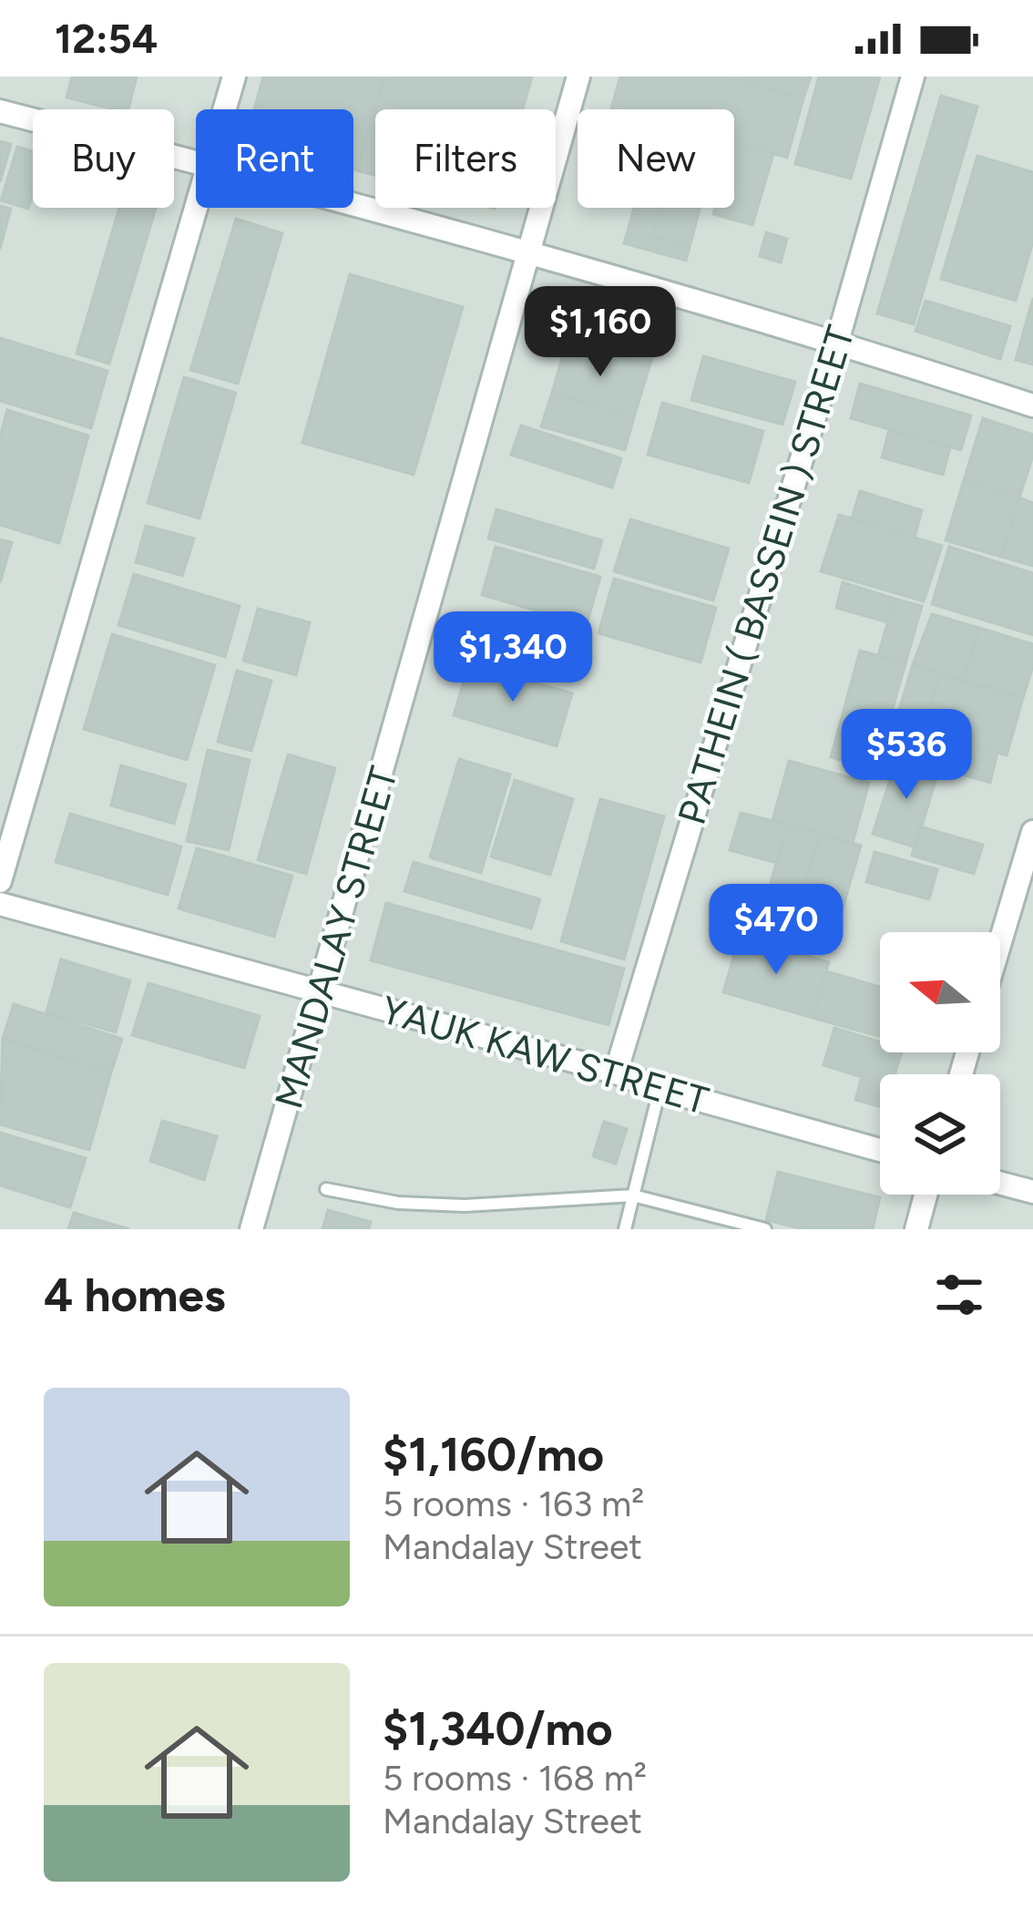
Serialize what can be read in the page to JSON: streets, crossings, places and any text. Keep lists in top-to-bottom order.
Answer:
{
  "streets": {
    "street": ["PATHEIN ( BASSEIN ) STREET", "MANDALAY STREET", "YAUK KAW STREET"]
  },
  "crossings": [
    ["PATHEIN ( BASSEIN ) STREET", "YAUK KAW STREET"],
    ["MANDALAY STREET", "YAUK KAW STREET"]
  ],
  "north": "left",
  "page": {
    "status": "12:54",
    "chip": [
      "Buy",
      "Rent",
      "Filters",
      "New"
    ],
    "price": [
      "$1,160",
      "$1,340",
      "$536",
      "$470"
    ],
    "heading": "4 homes",
    "list": [
      {
        "name": "$1,160/mo",
        "note": "5 rooms · 163 m² · Mandalay Street"
      },
      {
        "name": "$1,340/mo",
        "note": "5 rooms · 168 m² · Mandalay Street"
      }
    ]
  }
}
